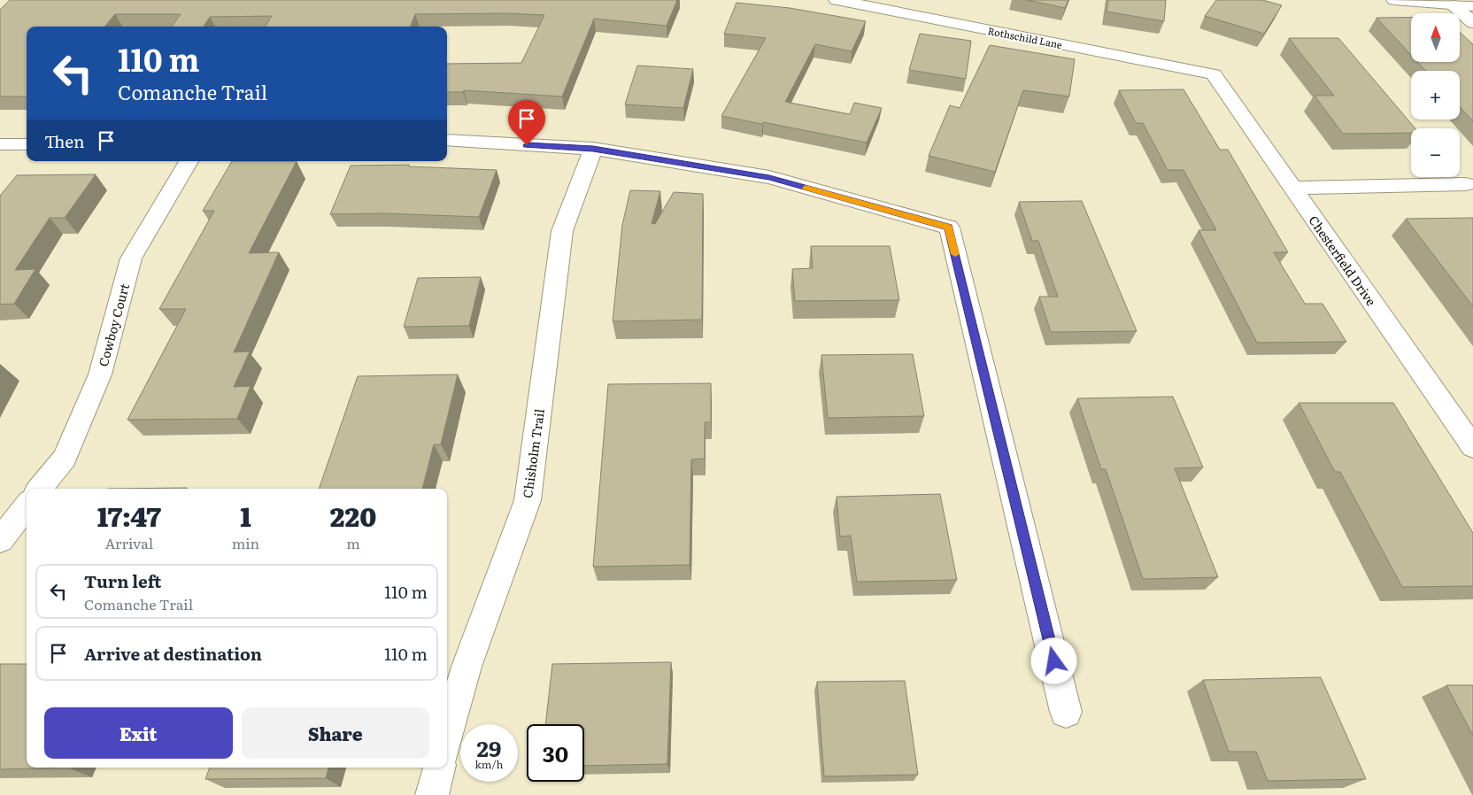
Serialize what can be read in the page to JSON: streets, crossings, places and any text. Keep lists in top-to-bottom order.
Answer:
{
  "streets": {
    "street": [
      "Rothschild Lane",
      "Chesterfield Drive",
      "Cowboy Court",
      "Chisholm Trail"
    ]
  },
  "crossings": [
    ["Rothschild Lane", "Chesterfield Drive"]
  ],
  "north": "top",
  "page": {
    "map_buttons": ["+", "−"],
    "turn": ["110 m", "Comanche Trail"],
    "then": "Then",
    "eta": [
      "17:47",
      "Arrival",
      "1",
      "min",
      "220",
      "m"
    ],
    "list": [
      {
        "name": "Turn left",
        "note": "Comanche Trail",
        "value": "110 m"
      },
      {
        "name": "Arrive at destination",
        "value": "110 m"
      }
    ],
    "buttons": ["Exit", "Share"],
    "speed": "29 km/h",
    "limit": "30"
  }
}
